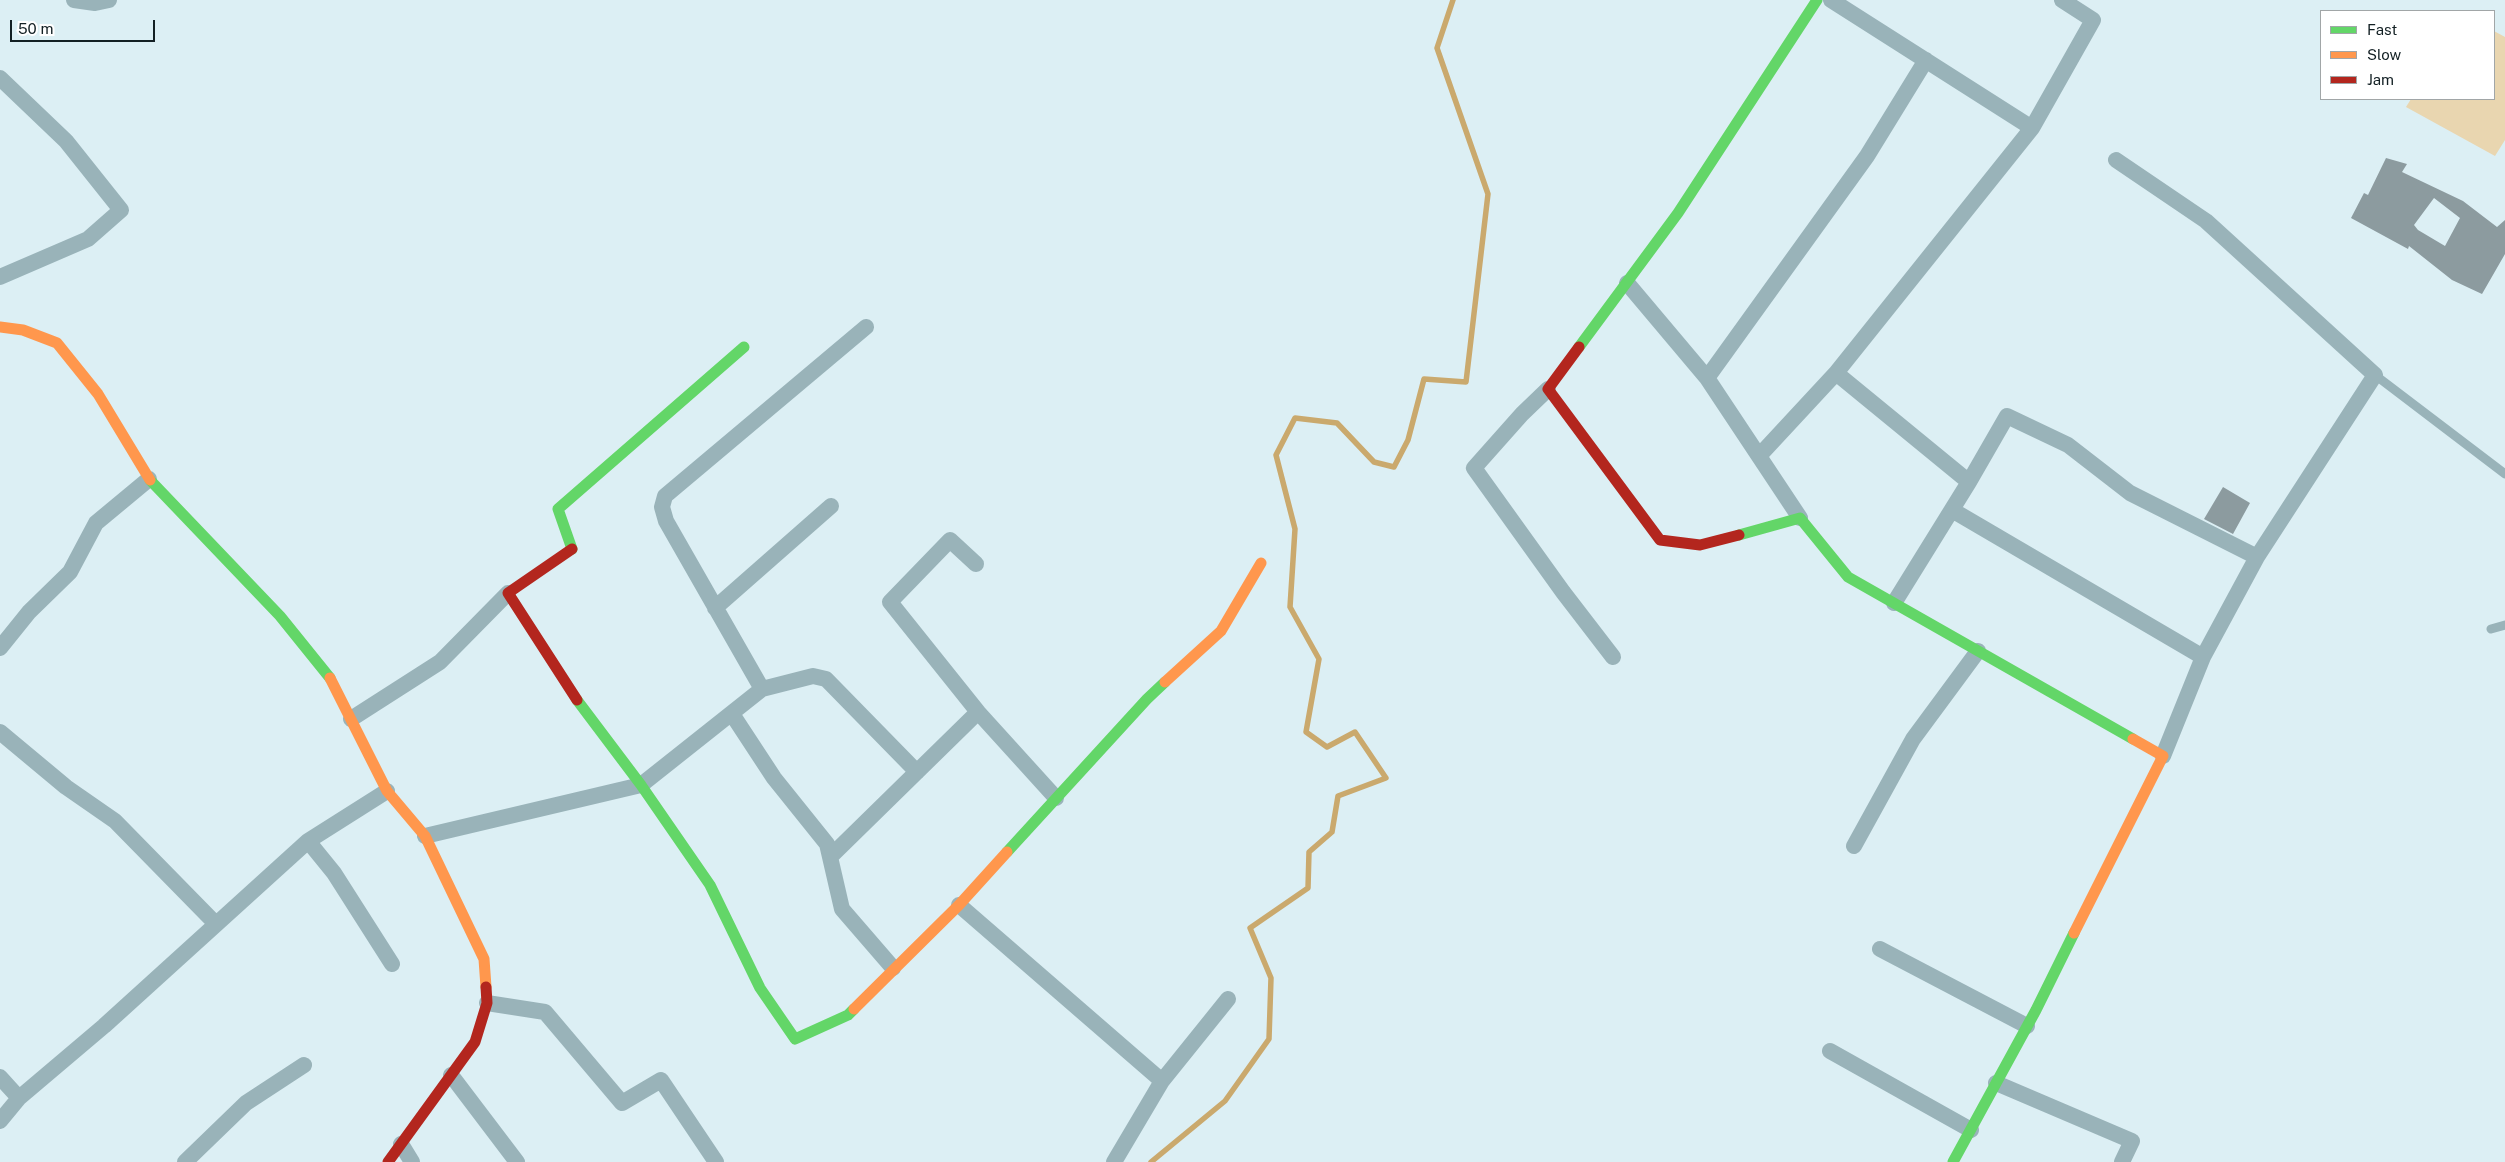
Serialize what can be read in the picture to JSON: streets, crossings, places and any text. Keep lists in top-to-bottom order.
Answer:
{
  "legend": ["Fast", "Slow", "Jam"],
  "scale_bar": "50 m"
}
